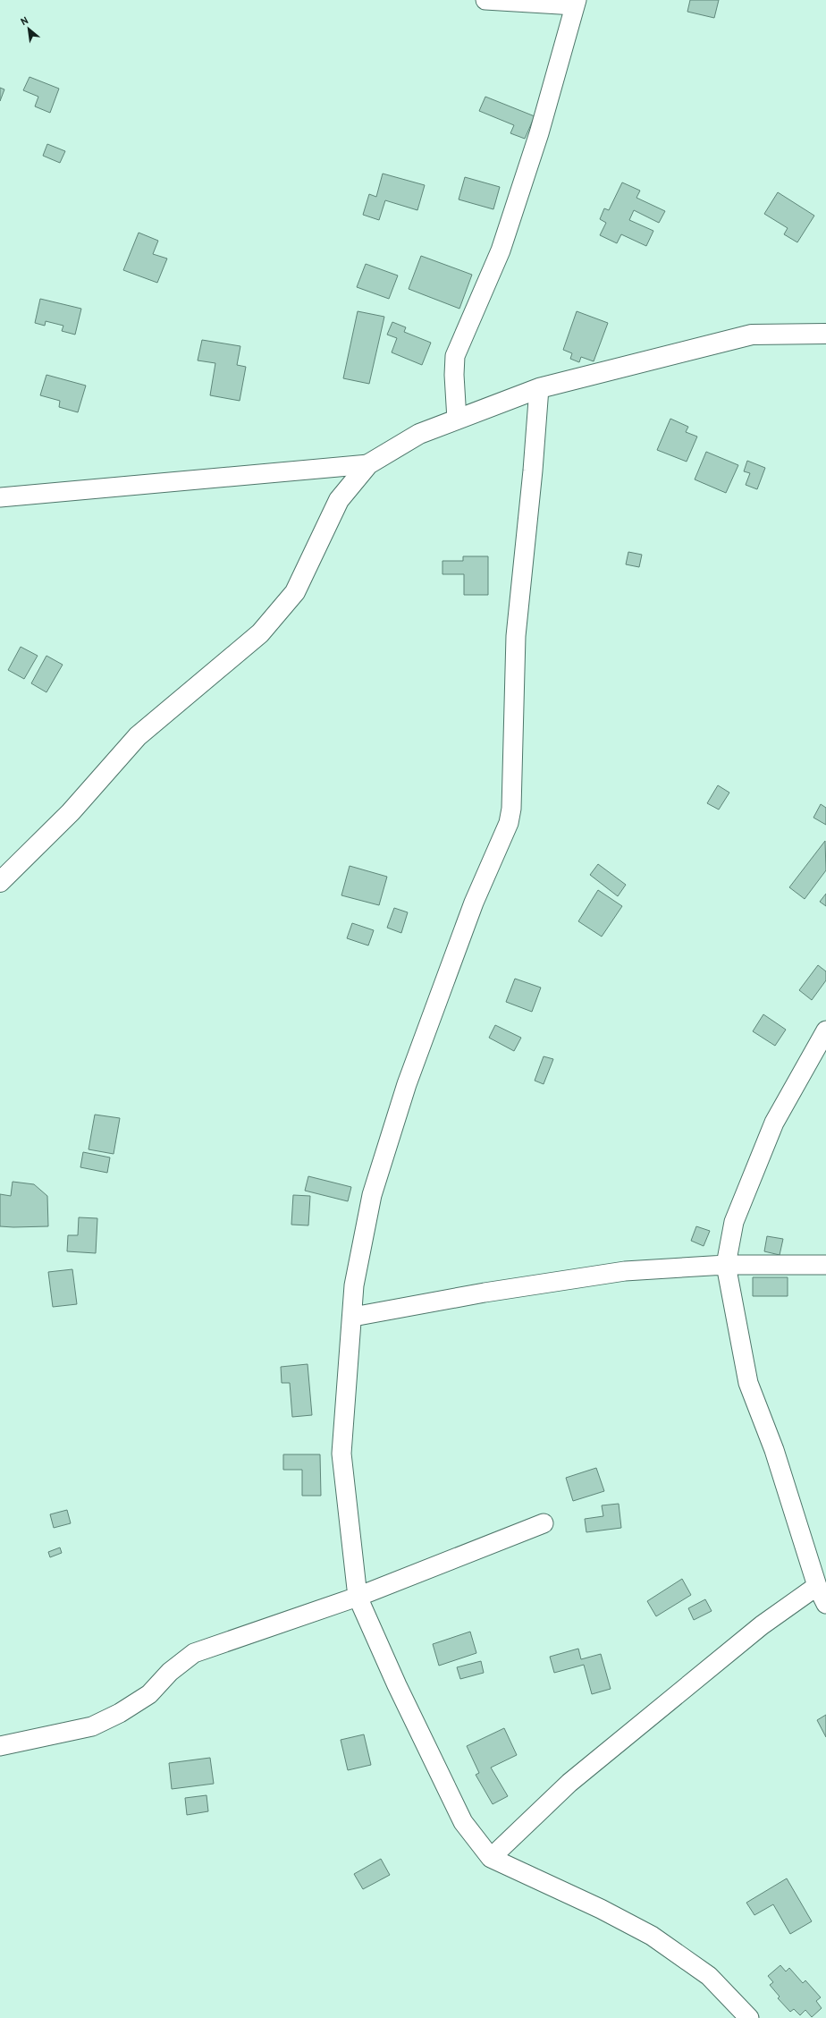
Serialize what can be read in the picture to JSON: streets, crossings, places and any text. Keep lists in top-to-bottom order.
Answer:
{
  "north": "top left"
}
